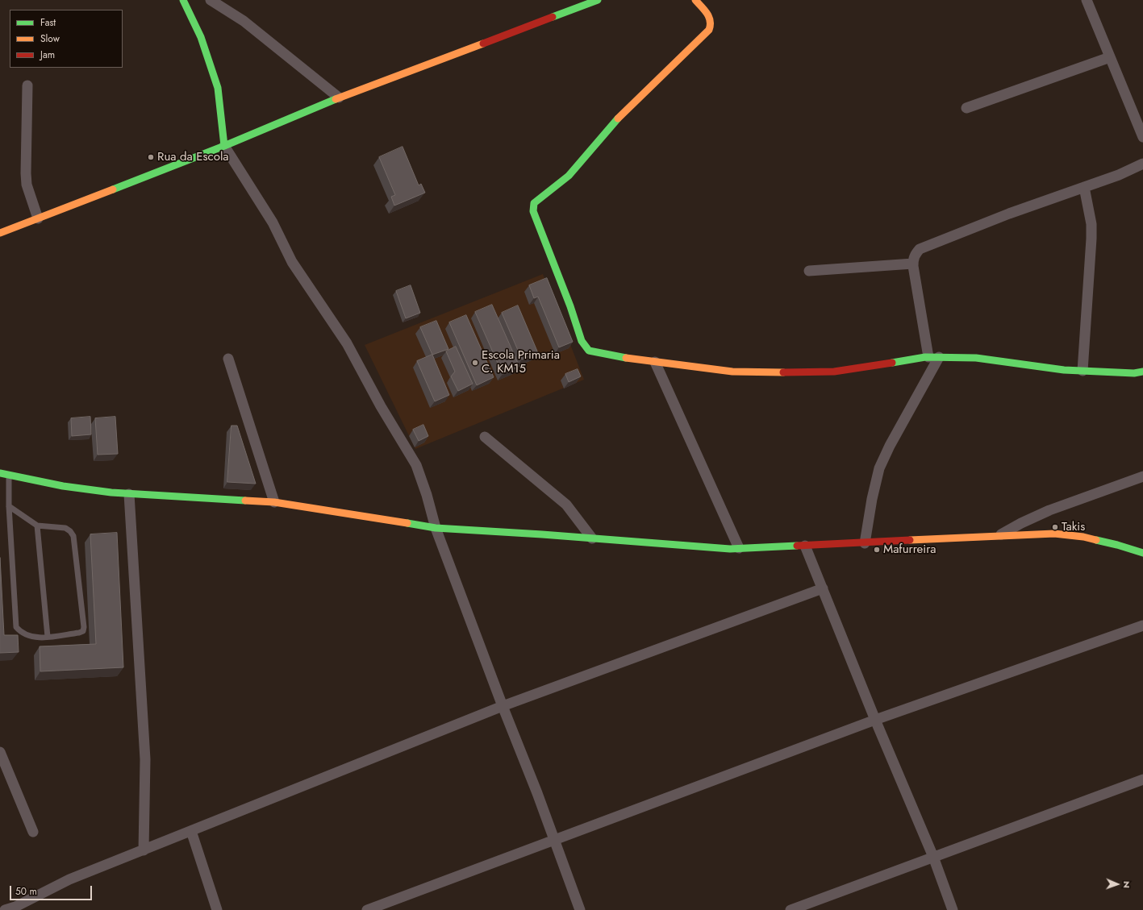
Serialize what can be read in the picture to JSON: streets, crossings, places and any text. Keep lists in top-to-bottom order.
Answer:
{
  "places": [
    "Rua da Escola",
    "Escola Primaria C. KM15",
    "Takis",
    "Mafurreira"
  ],
  "legend": ["Fast", "Slow", "Jam"],
  "scale_bar": "50 m",
  "north": "right"
}
